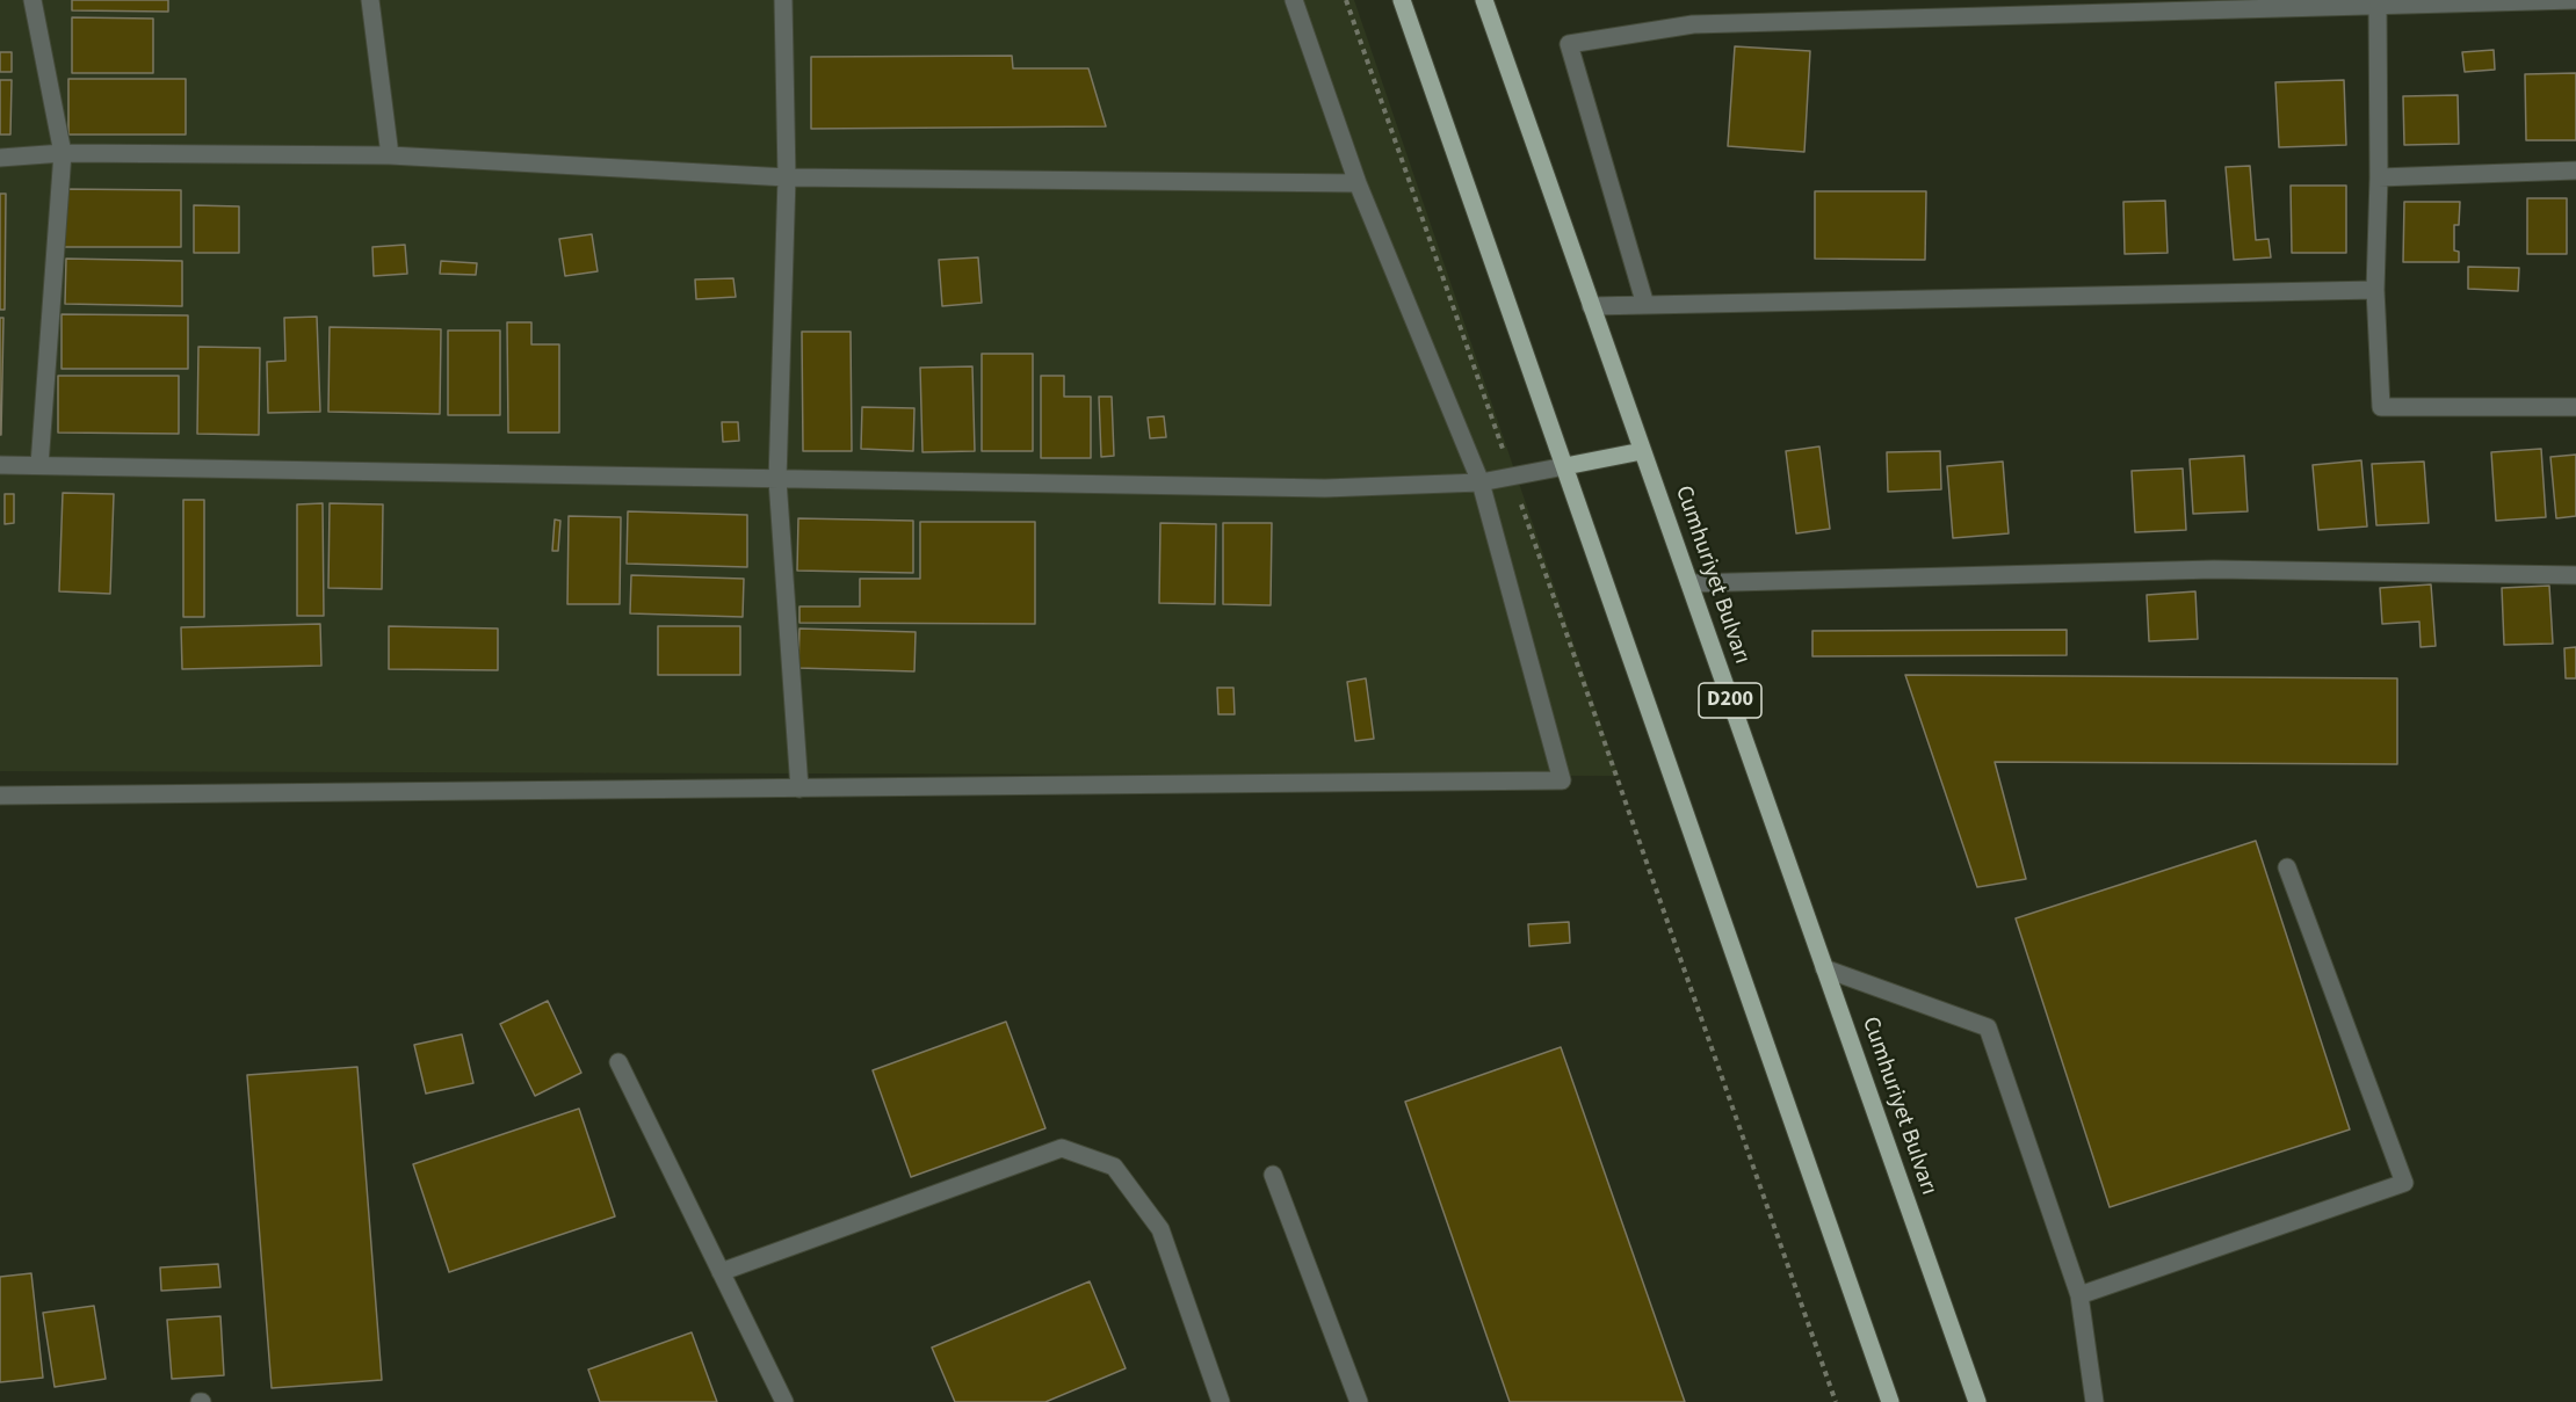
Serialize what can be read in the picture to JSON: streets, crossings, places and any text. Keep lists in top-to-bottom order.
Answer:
{
  "streets": {
    "main road": ["Cumhuriyet Bulvarı", "D200"]
  }
}
